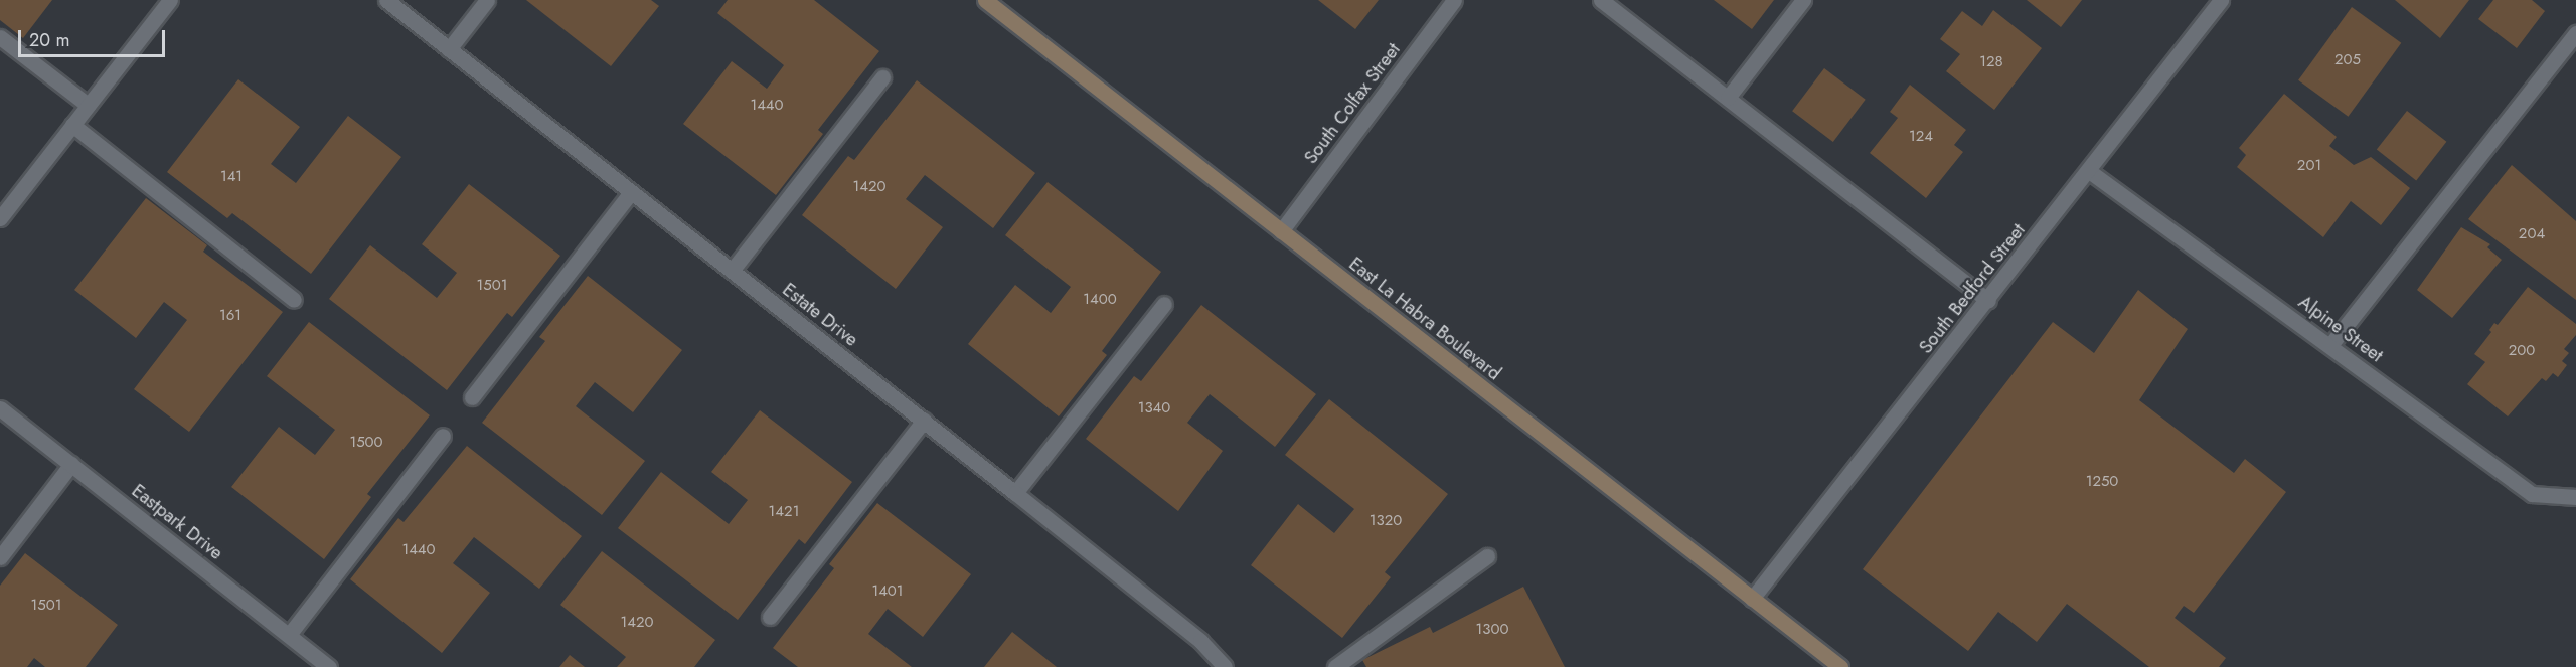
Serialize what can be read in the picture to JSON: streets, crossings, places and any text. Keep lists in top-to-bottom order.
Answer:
{
  "streets": {
    "main road": ["East La Habra Boulevard"],
    "street": [
      "South Colfax Street",
      "South Bedford Street",
      "Estate Drive",
      "Alpine Street",
      "Eastpark Drive"
    ]
  },
  "crossings": [
    ["South Colfax Street", "East La Habra Boulevard"],
    ["South Bedford Street", "East La Habra Boulevard"],
    ["South Bedford Street", "Alpine Street"]
  ],
  "house_numbers": [
    "205",
    "128",
    "1440",
    "124",
    "201",
    "141",
    "1420",
    "204",
    "1501",
    "1400",
    "161",
    "200",
    "1340",
    "1500",
    "1250",
    "1421",
    "1320",
    "1440",
    "1401",
    "1501",
    "1420",
    "1300"
  ],
  "scale_bar": "20 m"
}
